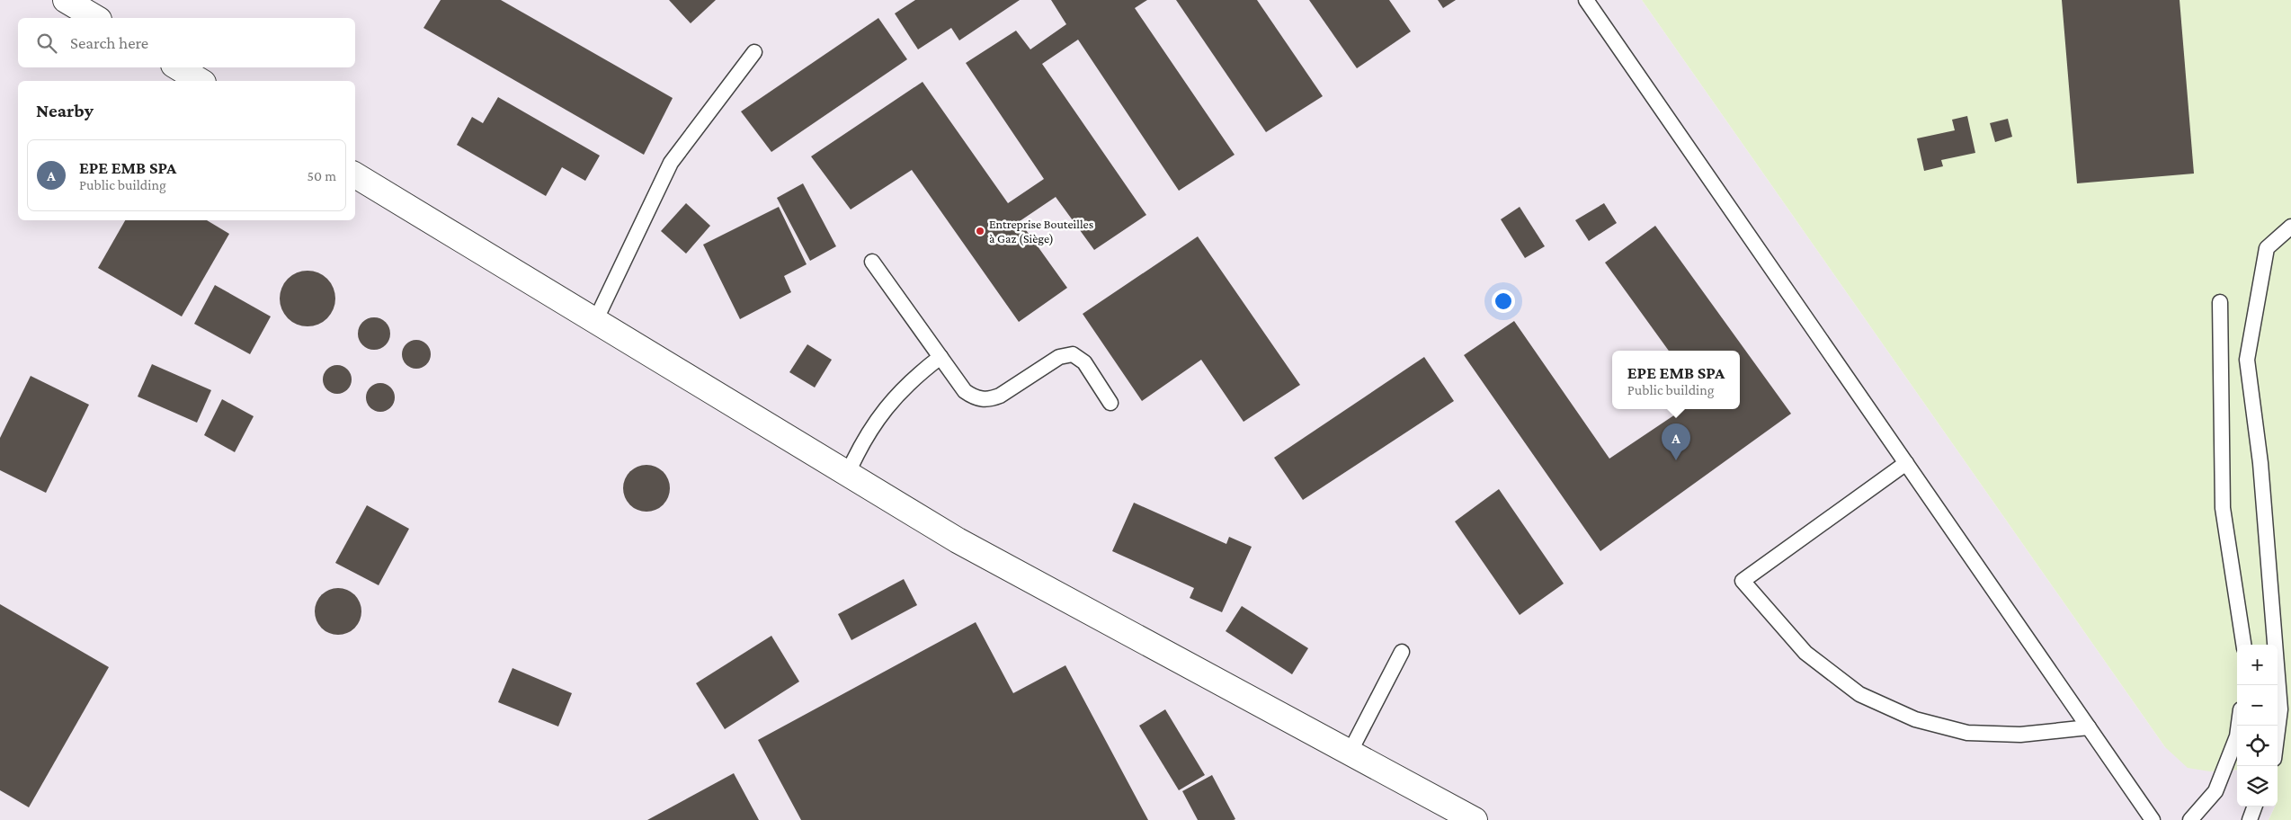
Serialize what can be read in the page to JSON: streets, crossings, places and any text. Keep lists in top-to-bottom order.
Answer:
{
  "places": ["Entreprise Bouteilles à Gaz (Siège)"],
  "page": {
    "search": "Search here",
    "heading": "Nearby",
    "list": [
      {
        "mark": "A",
        "name": "EPE EMB SPA",
        "note": "Public building",
        "value": "50 m"
      }
    ],
    "popup": ["EPE EMB SPA", "Public building"],
    "pins": "A",
    "map_buttons": ["+", "−"]
  }
}
